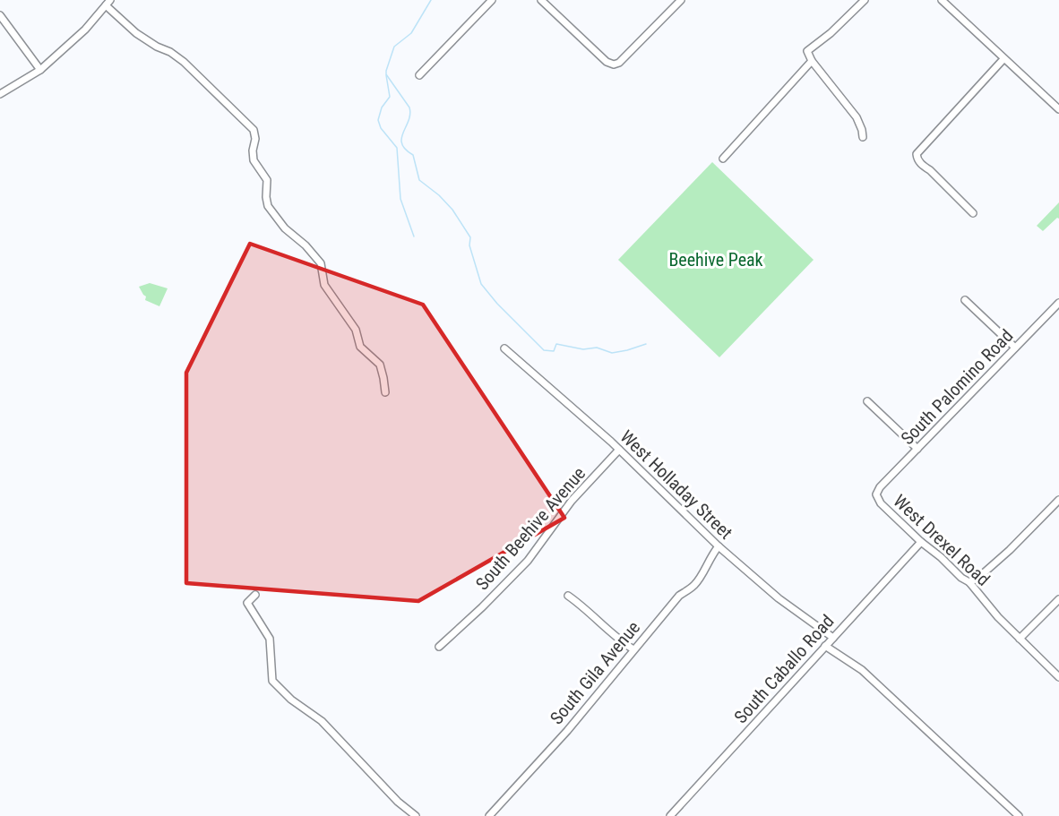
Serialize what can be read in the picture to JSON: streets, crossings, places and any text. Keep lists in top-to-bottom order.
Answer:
{
  "streets": {
    "street": [
      "South Palomino Road",
      "West Holladay Street",
      "South Beehive Avenue",
      "West Drexel Road",
      "South Caballo Road",
      "South Gila Avenue"
    ]
  },
  "crossings": [
    ["South Palomino Road", "West Drexel Road"],
    ["West Holladay Street", "South Beehive Avenue"],
    ["West Holladay Street", "South Caballo Road"],
    ["West Holladay Street", "South Gila Avenue"],
    ["West Drexel Road", "South Caballo Road"]
  ],
  "parks": ["Beehive Peak"]
}
